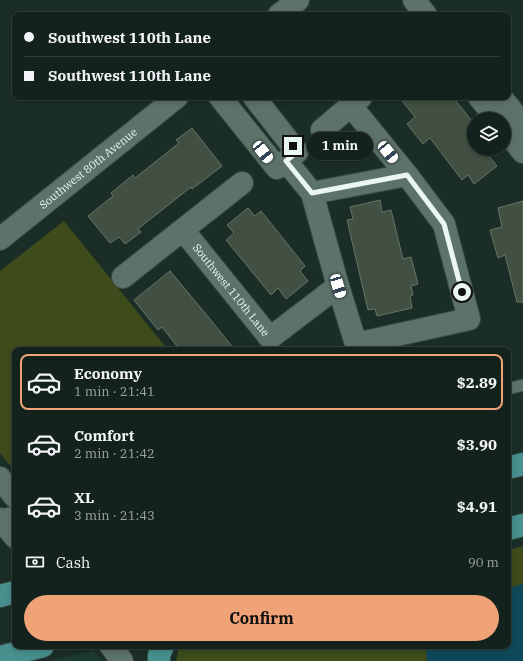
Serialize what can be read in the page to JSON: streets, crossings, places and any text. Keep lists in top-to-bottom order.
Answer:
{
  "streets": {
    "street": ["Southwest 80th Avenue", "Southwest 110th Lane"]
  },
  "page": {
    "banner": ["Southwest 110th Lane", "Southwest 110th Lane"],
    "bubble": "1 min",
    "list": [
      {
        "name": "Economy",
        "note": "1 min · 21:41",
        "value": "$2.89"
      },
      {
        "name": "Comfort",
        "note": "2 min · 21:42",
        "value": "$3.90"
      },
      {
        "name": "XL",
        "note": "3 min · 21:43",
        "value": "$4.91"
      }
    ],
    "pay": ["Cash", "90 m"],
    "buttons": "Confirm"
  }
}
